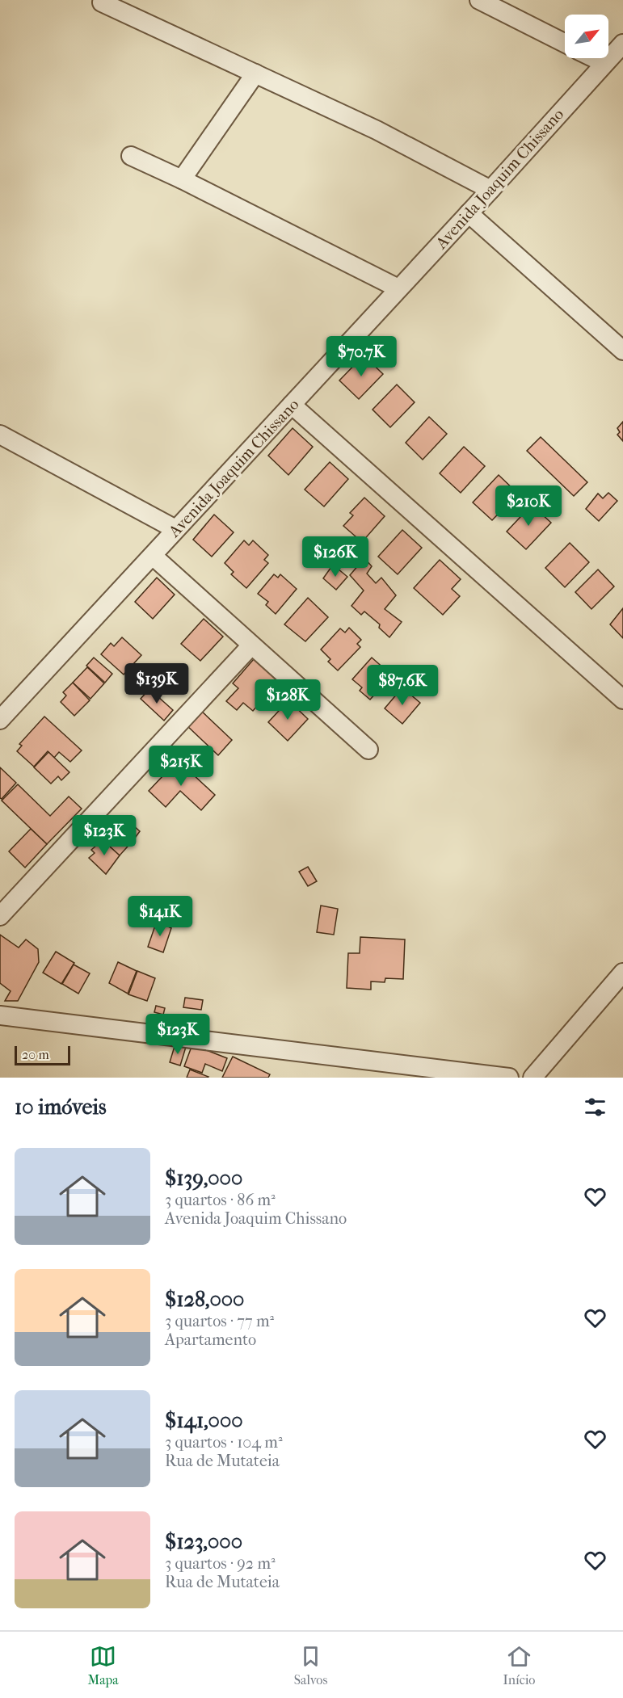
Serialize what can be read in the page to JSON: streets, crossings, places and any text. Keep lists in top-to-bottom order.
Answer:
{
  "streets": {
    "street": ["Avenida Joaquim Chissano"]
  },
  "scale_bar": "20 m",
  "north": "top right",
  "page": {
    "price": [
      "$70.7K",
      "$210K",
      "$126K",
      "$139K",
      "$87.6K",
      "$128K",
      "$215K",
      "$123K",
      "$141K",
      "$123K"
    ],
    "scale": "20 m",
    "heading": "10 imóveis",
    "list": [
      {
        "name": "$139,000",
        "note": "3 quartos · 86 m² · Avenida Joaquim Chissano"
      },
      {
        "name": "$128,000",
        "note": "3 quartos · 77 m² · Apartamento"
      },
      {
        "name": "$141,000",
        "note": "3 quartos · 104 m² · Rua de Mutateia"
      },
      {
        "name": "$123,000",
        "note": "3 quartos · 92 m² · Rua de Mutateia"
      }
    ],
    "tabs": ["Mapa", "Salvos", "Início"]
  }
}
